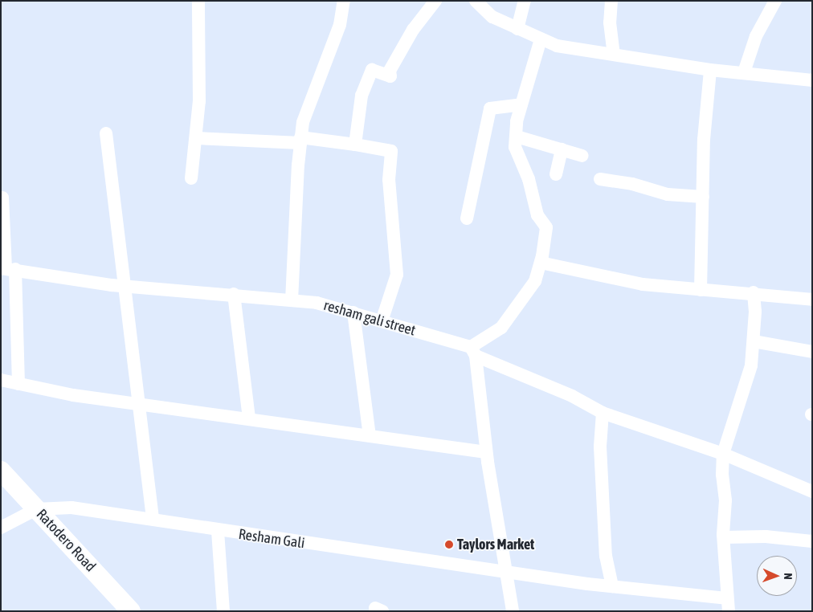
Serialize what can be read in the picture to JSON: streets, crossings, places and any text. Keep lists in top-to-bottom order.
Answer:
{
  "streets": {
    "main road": ["Ratodero Road"],
    "street": ["resham gali street", "Resham Gali"]
  },
  "crossings": [
    ["Resham Gali", "Ratodero Road"]
  ],
  "places": ["Taylors Market"],
  "north": "right"
}
